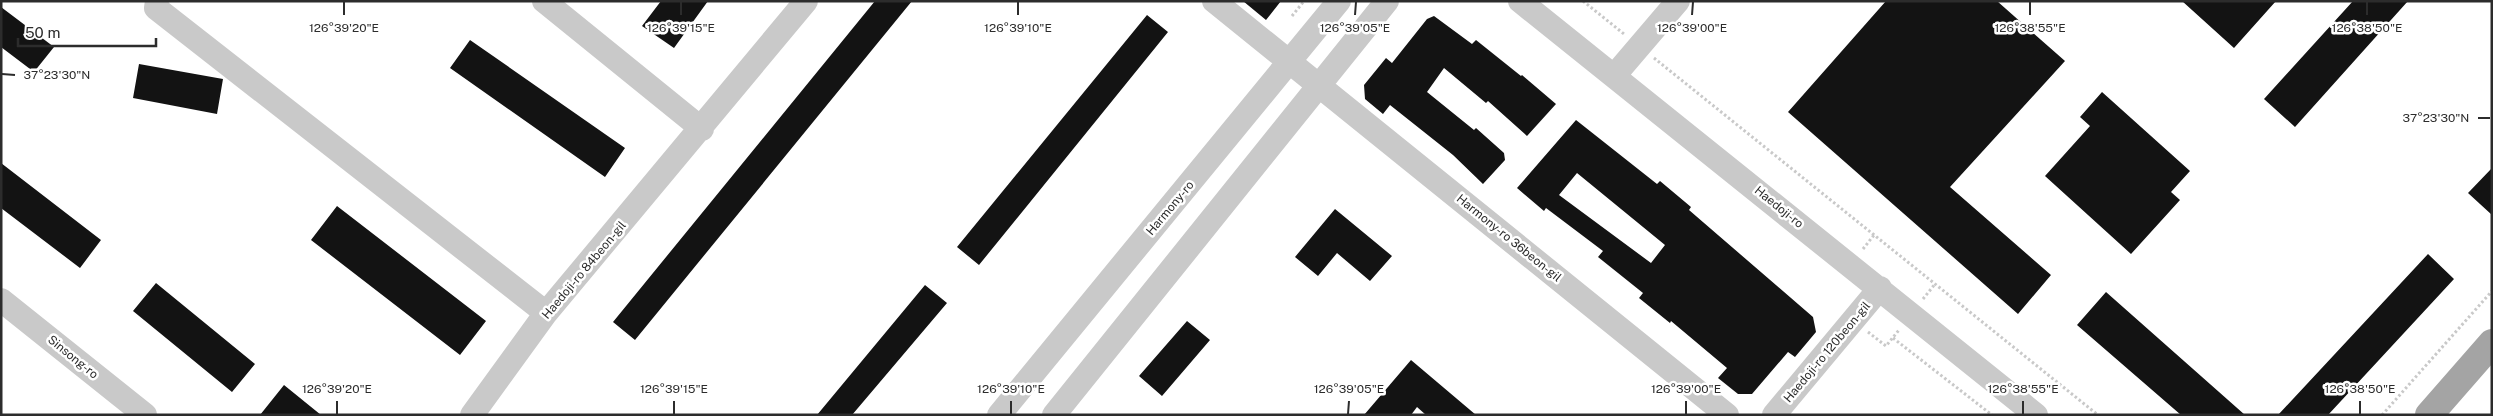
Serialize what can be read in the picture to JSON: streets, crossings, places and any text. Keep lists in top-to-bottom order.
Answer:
{
  "streets": {
    "street": [
      "Haedoji-ro",
      "Harmony-ro",
      "Harmony-ro 36beon-gil",
      "Haedoji-ro 84beon-gil",
      "Haedoji-ro 120beon-gil",
      "Sinsong-ro"
    ]
  },
  "crossings": [
    ["Haedoji-ro", "Haedoji-ro 120beon-gil"],
    ["Harmony-ro", "Harmony-ro 36beon-gil"]
  ],
  "scale_bar": "50 m",
  "coordinates": [
    "126°39'20\"E",
    "126°39'15\"E",
    "126°39'10\"E",
    "126°39'05\"E",
    "126°39'00\"E",
    "126°38'55\"E",
    "126°38'50\"E",
    "37°23'30\"N"
  ]
}
